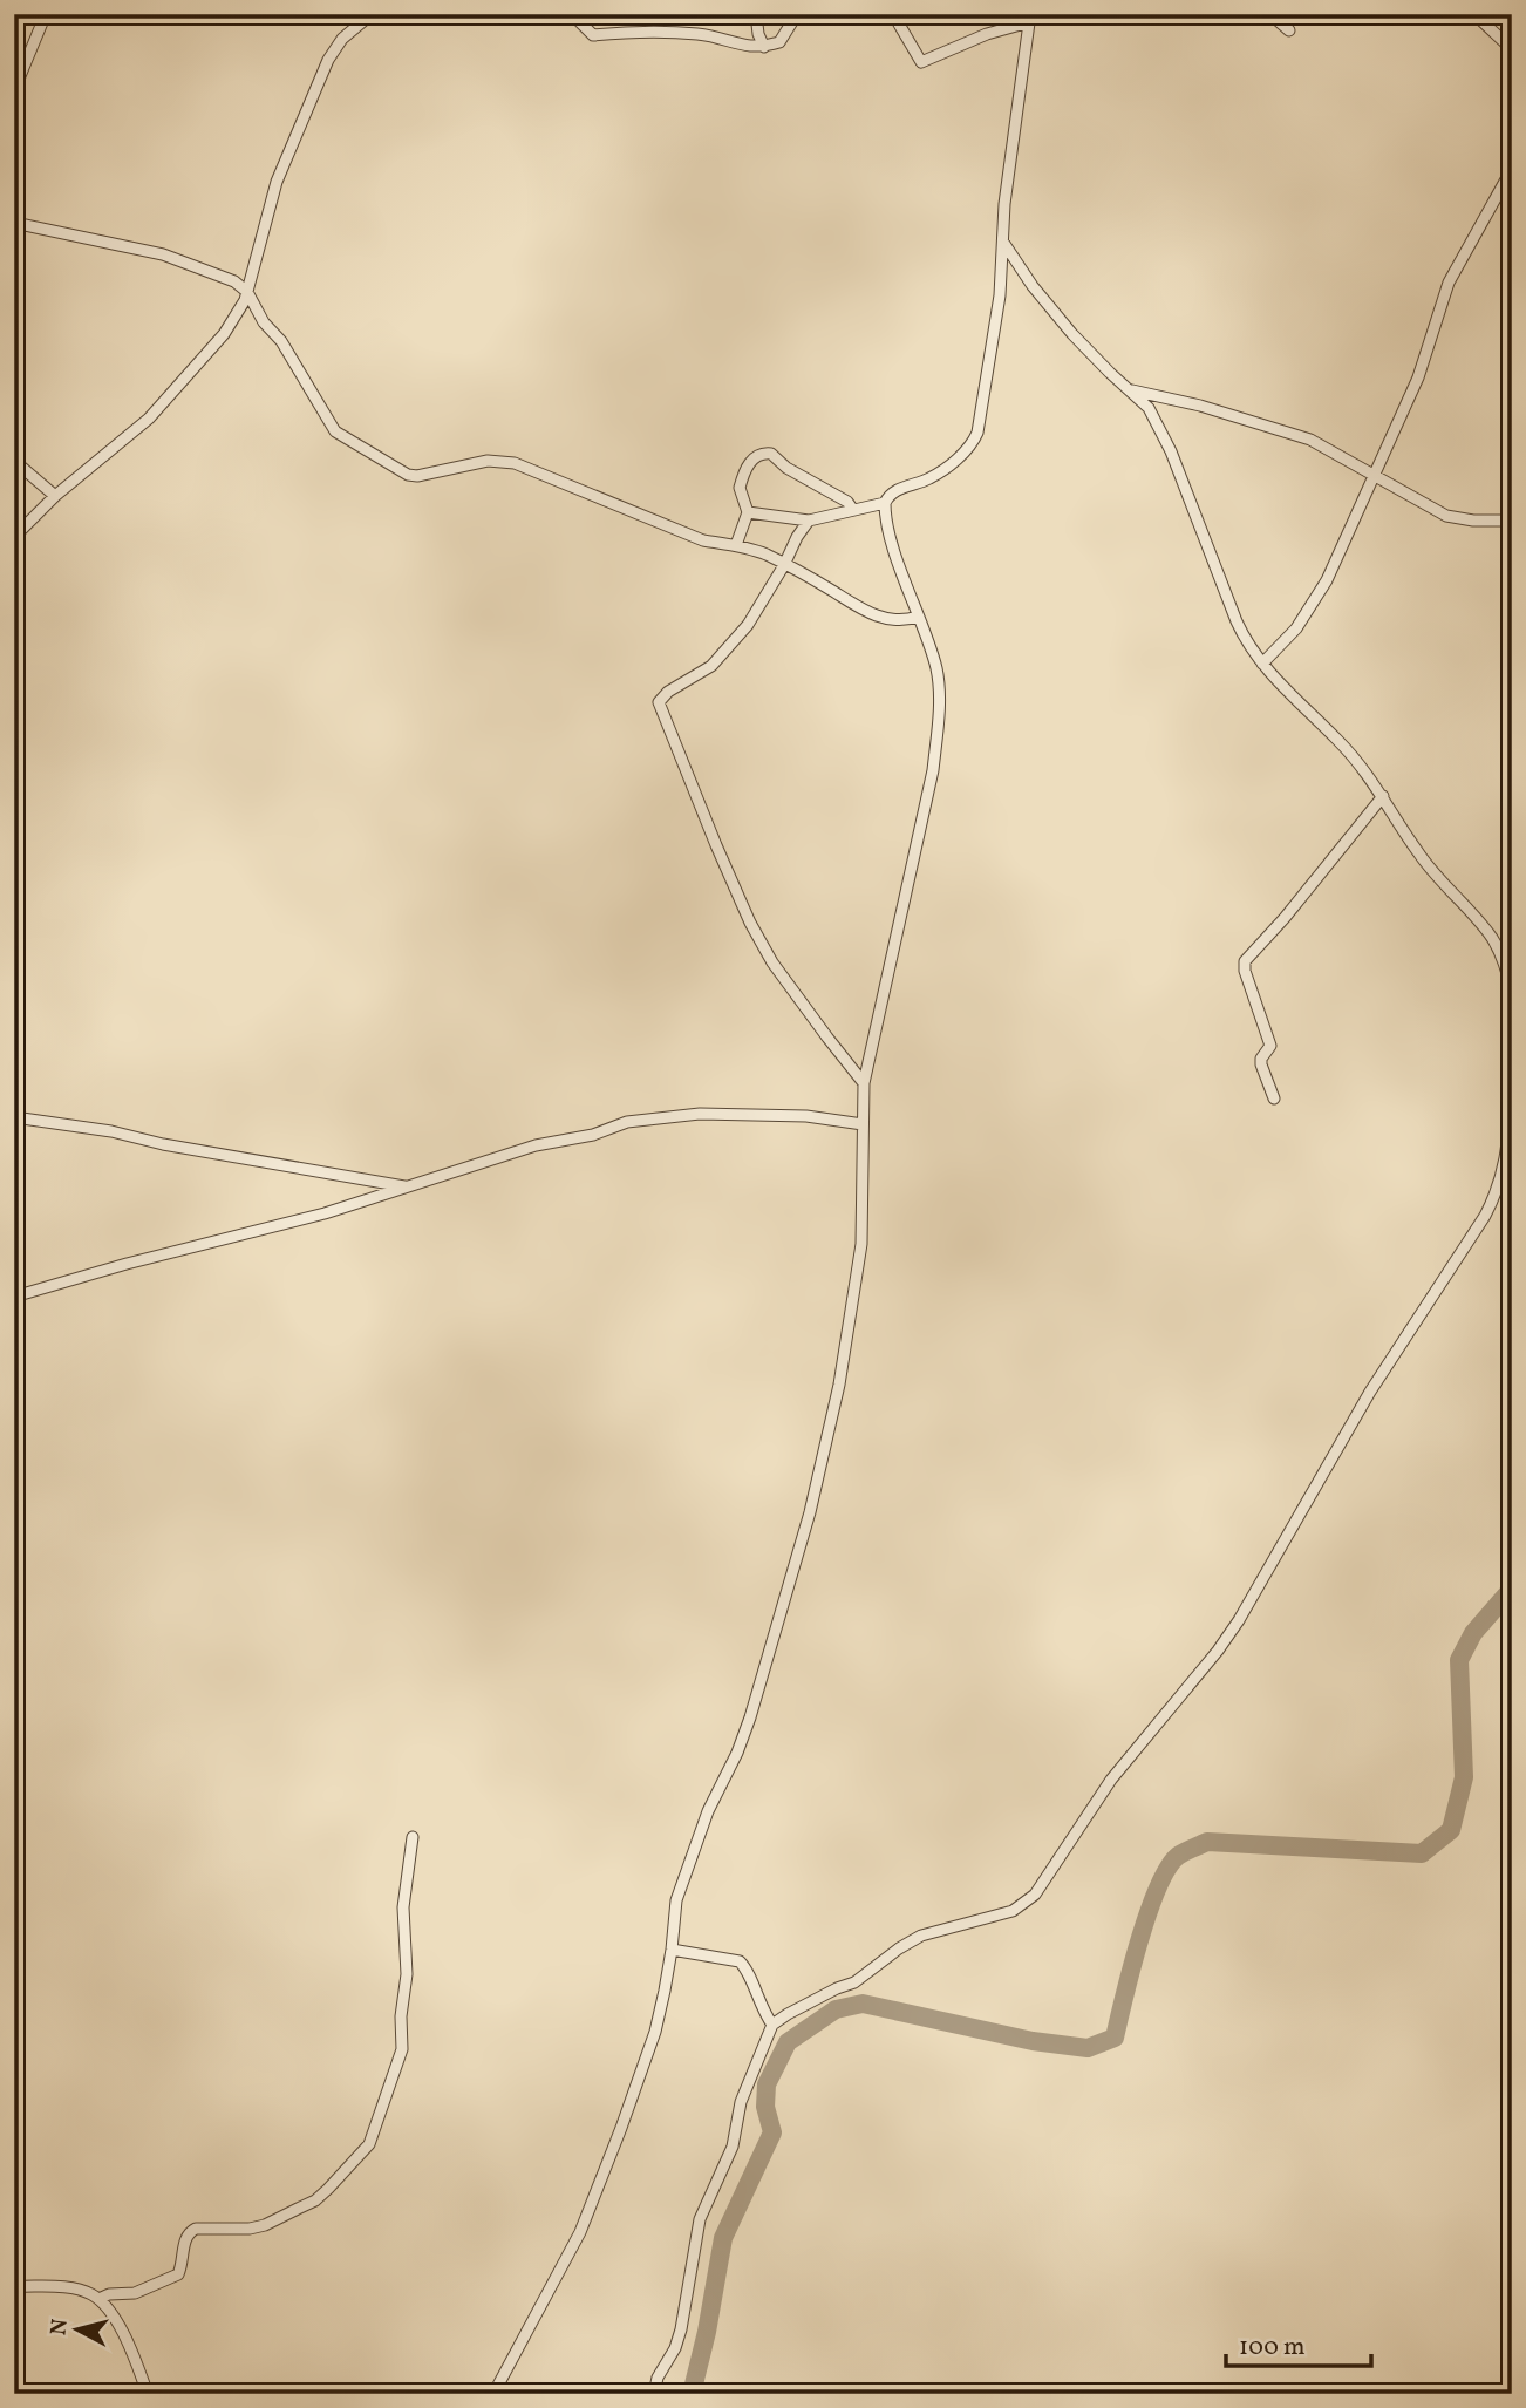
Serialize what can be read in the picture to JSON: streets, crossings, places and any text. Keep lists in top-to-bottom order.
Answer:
{
  "scale_bar": "100 m",
  "north": "left"
}
